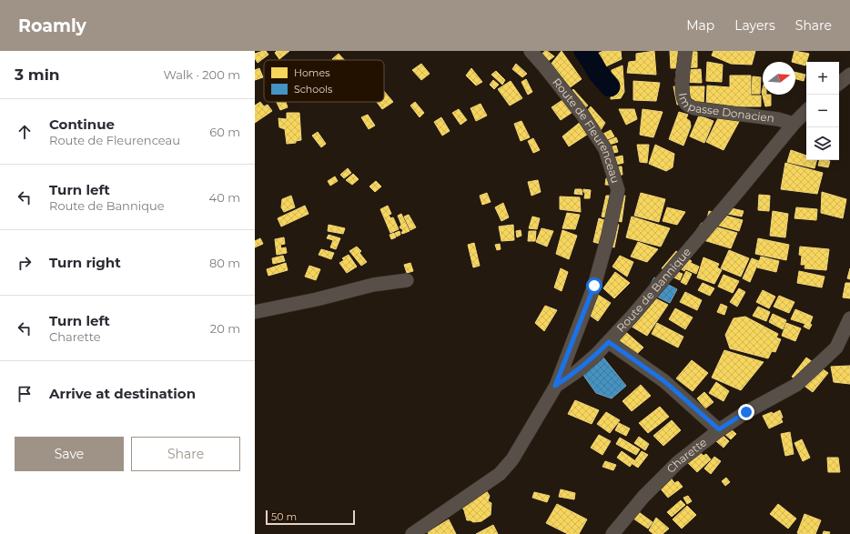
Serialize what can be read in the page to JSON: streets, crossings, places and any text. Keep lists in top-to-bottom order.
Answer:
{
  "streets": {
    "street": [
      "Impasse Donacien",
      "Route de Fleurenceau",
      "Route de Bannique",
      "Charette"
    ]
  },
  "crossings": [
    ["Impasse Donacien", "Route de Bannique"],
    ["Route de Fleurenceau", "Route de Bannique"]
  ],
  "legend": ["Homes", "Schools"],
  "scale_bar": "50 m",
  "north": "right",
  "page": {
    "header": "Roamly",
    "nav": ["Map", "Layers", "Share"],
    "heading": ["3 min", "Walk · 200 m"],
    "map_buttons": ["+", "−"],
    "list": [
      ["Continue", "Route de Fleurenceau", "60 m"],
      ["Turn left", "Route de Bannique", "40 m"],
      ["Turn right", "80 m"],
      ["Turn left", "Charette", "20 m"],
      "Arrive at destination"
    ],
    "buttons": ["Save", "Share"],
    "scale": "50 m"
  }
}
